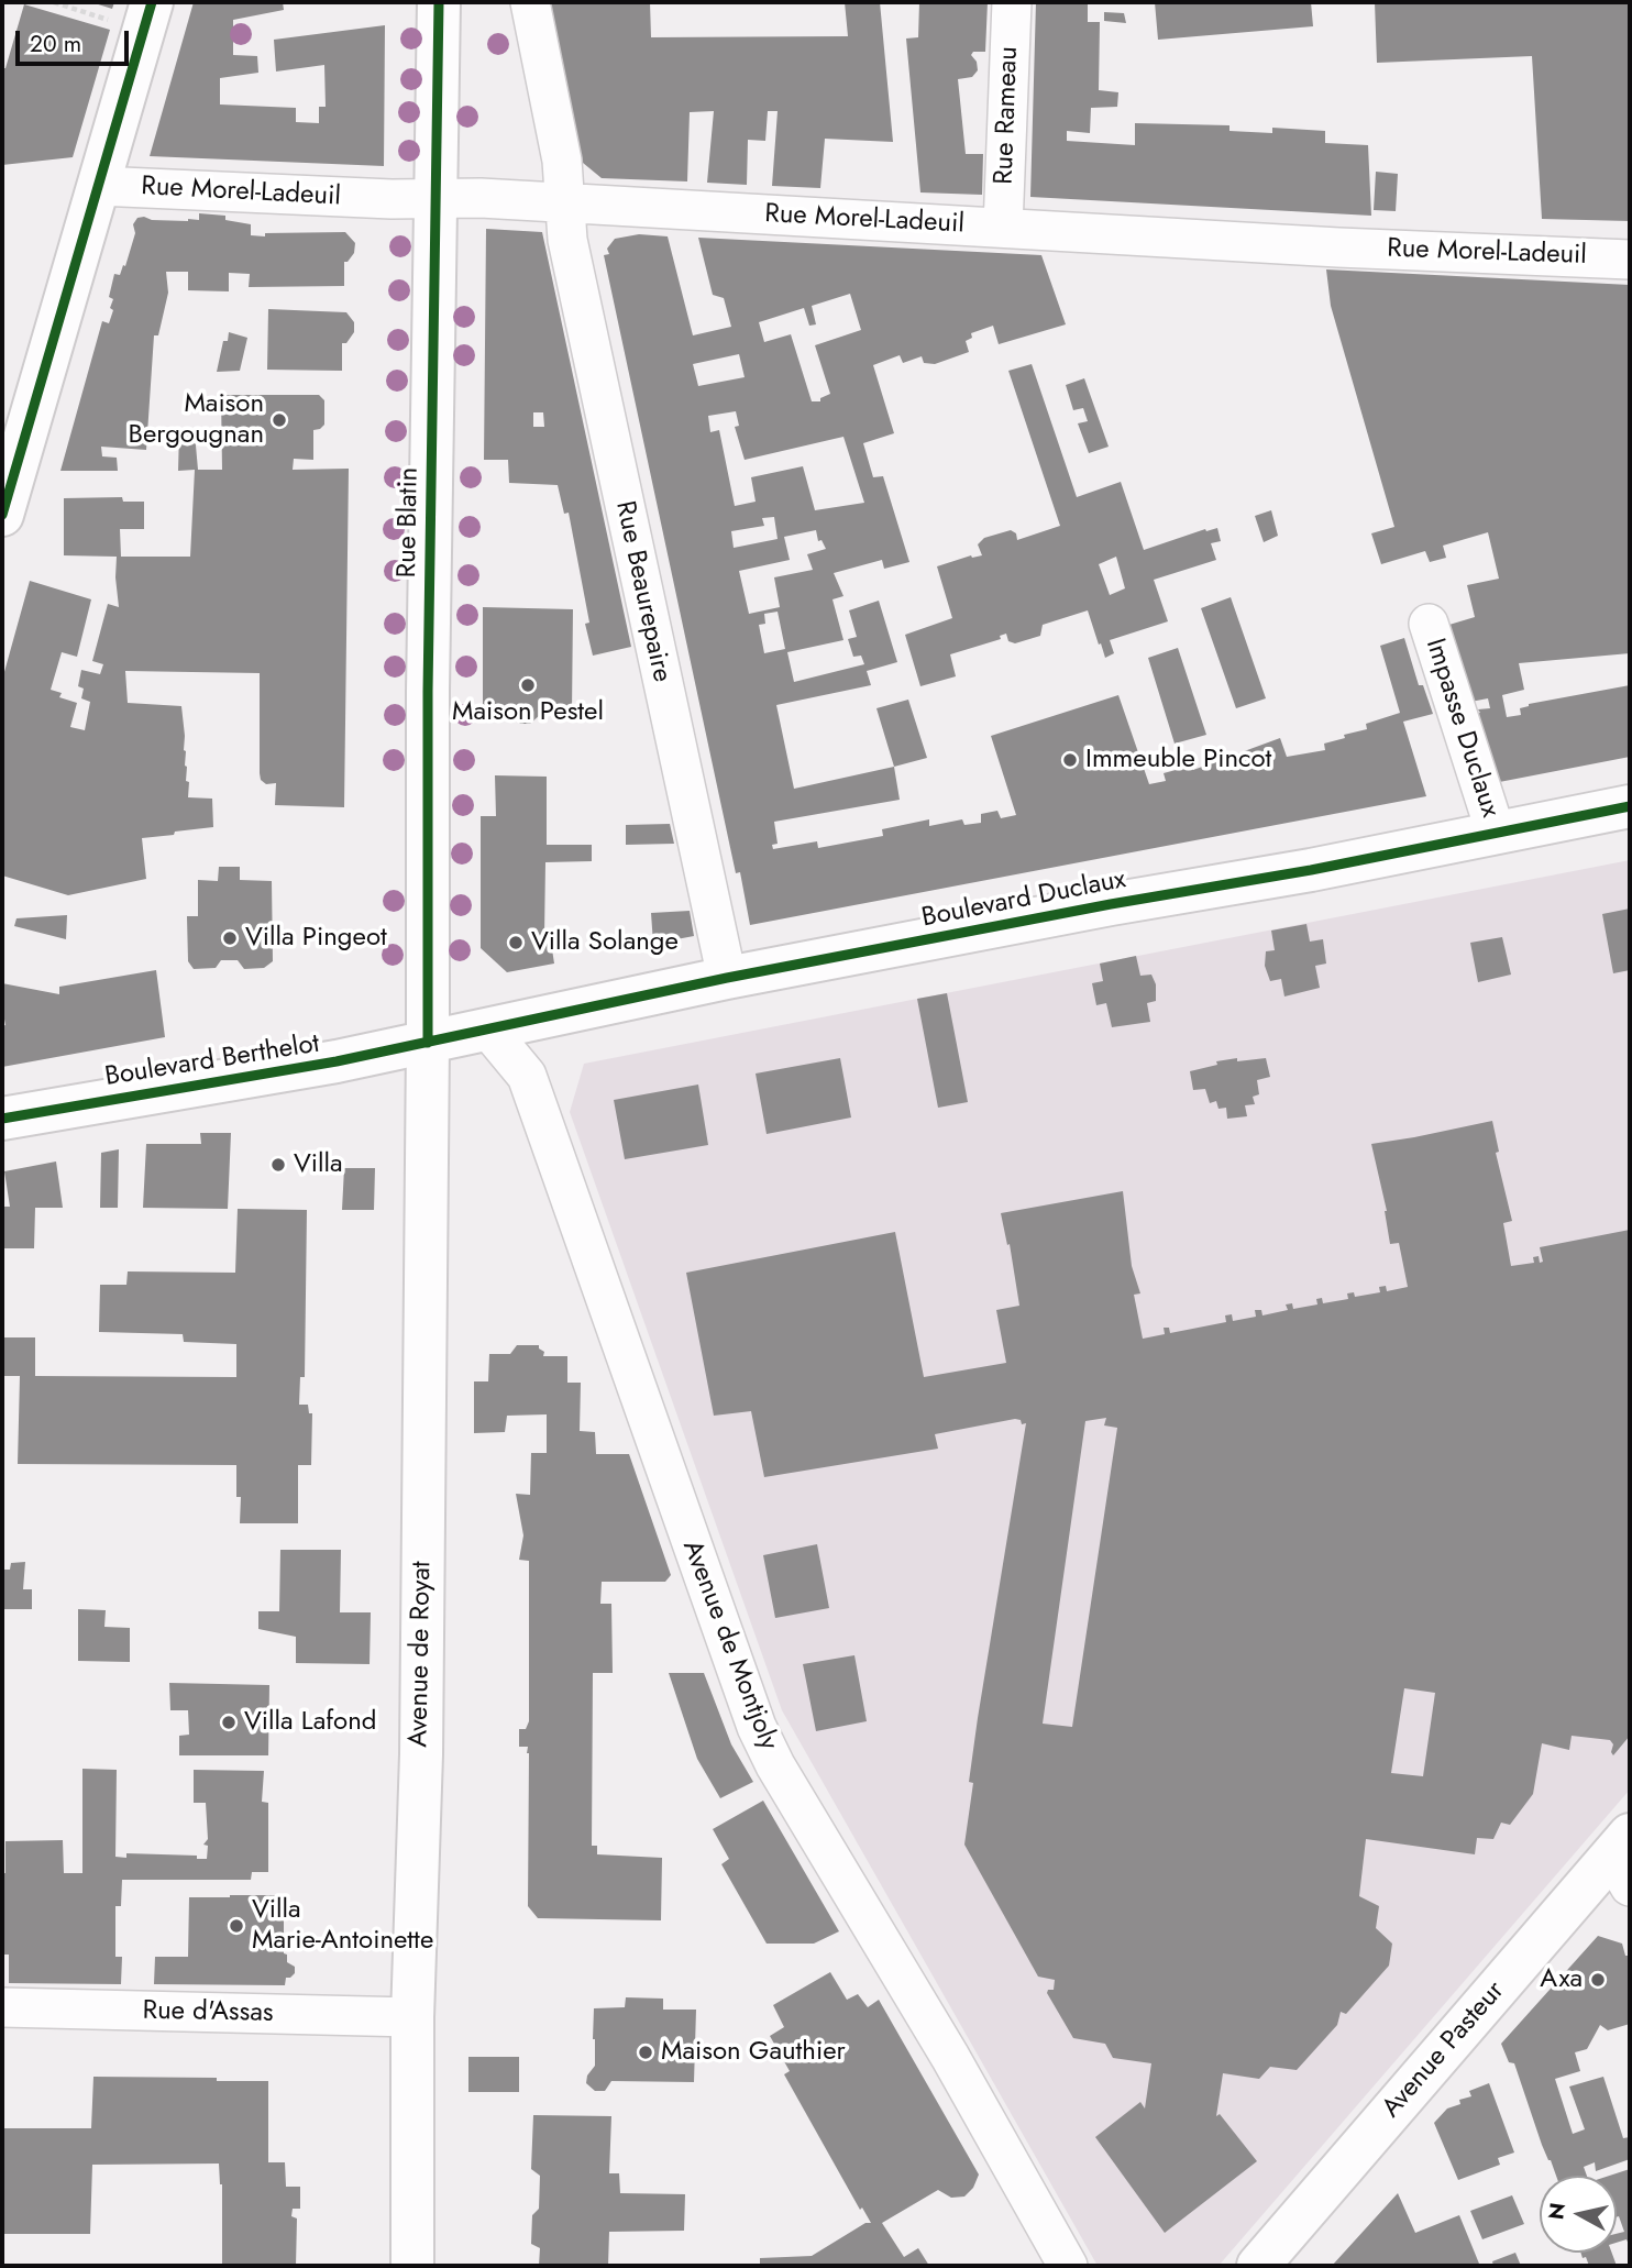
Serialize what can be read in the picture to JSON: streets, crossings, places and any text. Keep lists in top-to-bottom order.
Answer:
{
  "streets": {
    "main road": [
      "Rue Blatin",
      "Boulevard Duclaux",
      "Boulevard Berthelot",
      "Avenue de Royat",
      "Avenue Pasteur"
    ],
    "street": [
      "Rue Rameau",
      "Rue Morel-Ladeuil",
      "Rue Beaurepaire",
      "Impasse Duclaux",
      "Avenue de Montjoly",
      "Rue d'Assas"
    ]
  },
  "crossings": [
    ["Rue Rameau", "Rue Morel-Ladeuil"],
    ["Rue Morel-Ladeuil", "Rue Blatin"],
    ["Rue Morel-Ladeuil", "Rue Beaurepaire"],
    ["Rue Blatin", "Boulevard Duclaux"],
    ["Rue Blatin", "Boulevard Berthelot"],
    ["Rue Blatin", "Avenue de Royat"],
    ["Rue Beaurepaire", "Boulevard Duclaux"],
    ["Impasse Duclaux", "Boulevard Duclaux"],
    ["Boulevard Duclaux", "Boulevard Berthelot"],
    ["Boulevard Duclaux", "Avenue de Montjoly"],
    ["Boulevard Duclaux", "Avenue de Royat"],
    ["Boulevard Berthelot", "Avenue de Royat"],
    ["Avenue de Royat", "Rue d'Assas"]
  ],
  "places": [
    "Maison Bergougnan",
    "Maison Pestel",
    "Immeuble Pincot",
    "Villa Pingeot",
    "Villa Solange",
    "Villa",
    "Villa Lafond",
    "Villa Marie-Antoinette",
    "Axa",
    "Maison Gauthier"
  ],
  "scale_bar": "20 m",
  "north": "left"
}
